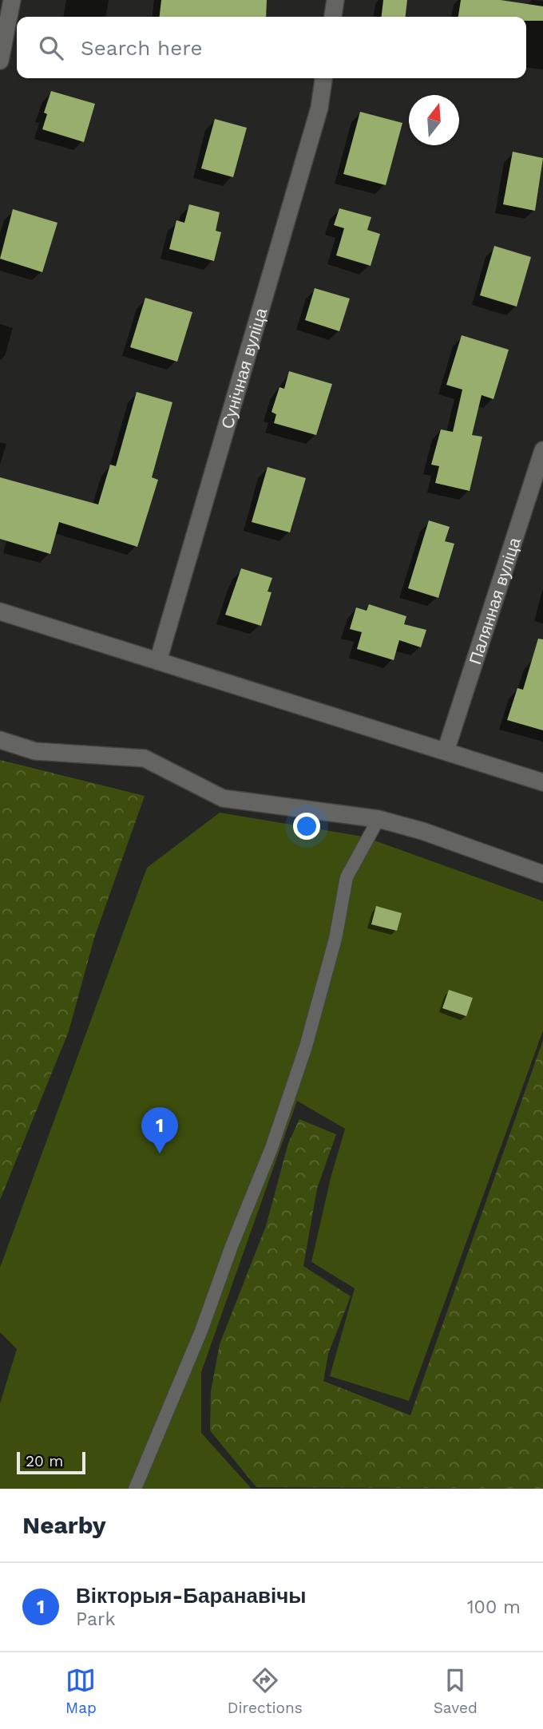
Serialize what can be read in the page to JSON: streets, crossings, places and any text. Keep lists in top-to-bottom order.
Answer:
{
  "streets": {
    "street": ["Сунічная вуліца", "Палянная вуліца"]
  },
  "scale_bar": "20 m",
  "north": "top",
  "page": {
    "search": "Search here",
    "pins": "1",
    "scale": "20 m",
    "heading": "Nearby",
    "list": [
      {
        "mark": "1",
        "name": "Вікторыя-Баранавічы",
        "note": "Park",
        "value": "100 m"
      }
    ],
    "nav": ["Map", "Directions", "Saved"]
  }
}
